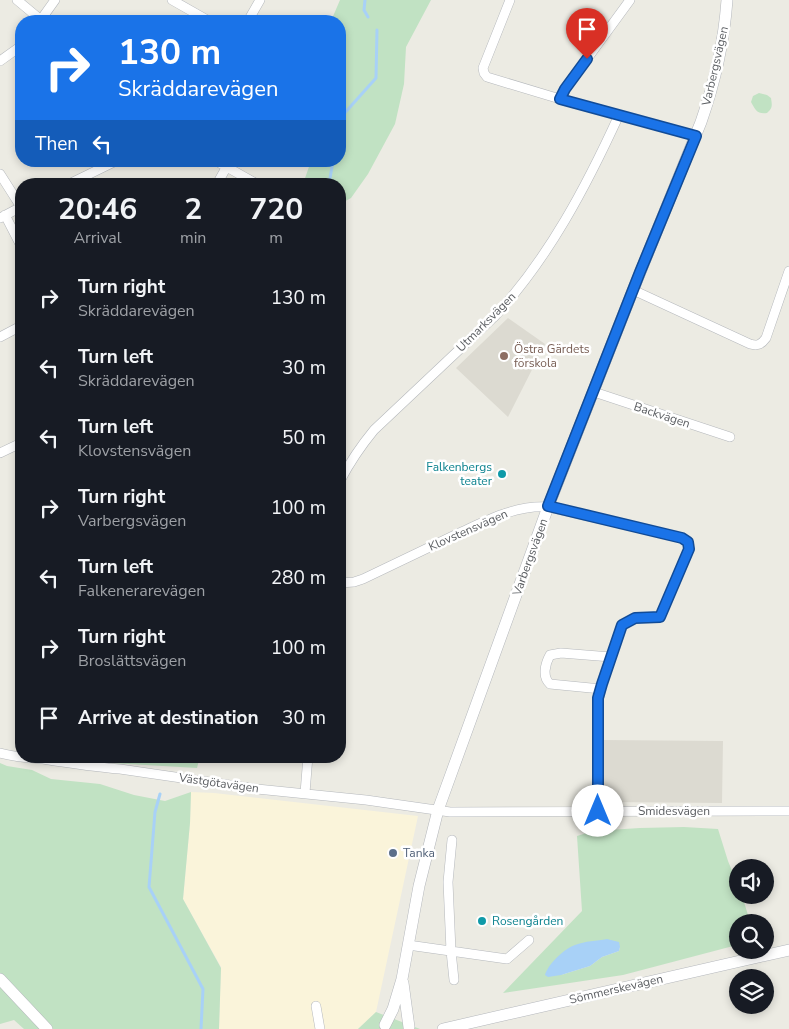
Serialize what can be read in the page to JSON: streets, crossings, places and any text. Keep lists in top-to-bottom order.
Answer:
{
  "streets": {
    "main road": ["Varbergsvägen", "Sömmerskevägen"],
    "street": [
      "Utmarksvägen",
      "Backvägen",
      "Klovstensvägen",
      "Västgötavägen",
      "Smidesvägen"
    ]
  },
  "crossings": [
    ["Varbergsvägen", "Backvägen"],
    ["Varbergsvägen", "Klovstensvägen"],
    ["Varbergsvägen", "Västgötavägen"],
    ["Varbergsvägen", "Smidesvägen"],
    ["Västgötavägen", "Smidesvägen"]
  ],
  "places": [
    "Östra Gärdets förskola",
    "Falkenbergs teater",
    "Tanka",
    "Rosengården"
  ],
  "page": {
    "turn": ["130 m", "Skräddarevägen"],
    "then": "Then",
    "eta": [
      "20:46",
      "Arrival",
      "2",
      "min",
      "720",
      "m"
    ],
    "list": [
      {
        "name": "Turn right",
        "note": "Skräddarevägen",
        "value": "130 m"
      },
      {
        "name": "Turn left",
        "note": "Skräddarevägen",
        "value": "30 m"
      },
      {
        "name": "Turn left",
        "note": "Klovstensvägen",
        "value": "50 m"
      },
      {
        "name": "Turn right",
        "note": "Varbergsvägen",
        "value": "100 m"
      },
      {
        "name": "Turn left",
        "note": "Falkenerarevägen",
        "value": "280 m"
      },
      {
        "name": "Turn right",
        "note": "Broslättsvägen",
        "value": "100 m"
      },
      {
        "name": "Arrive at destination",
        "value": "30 m"
      }
    ]
  }
}
